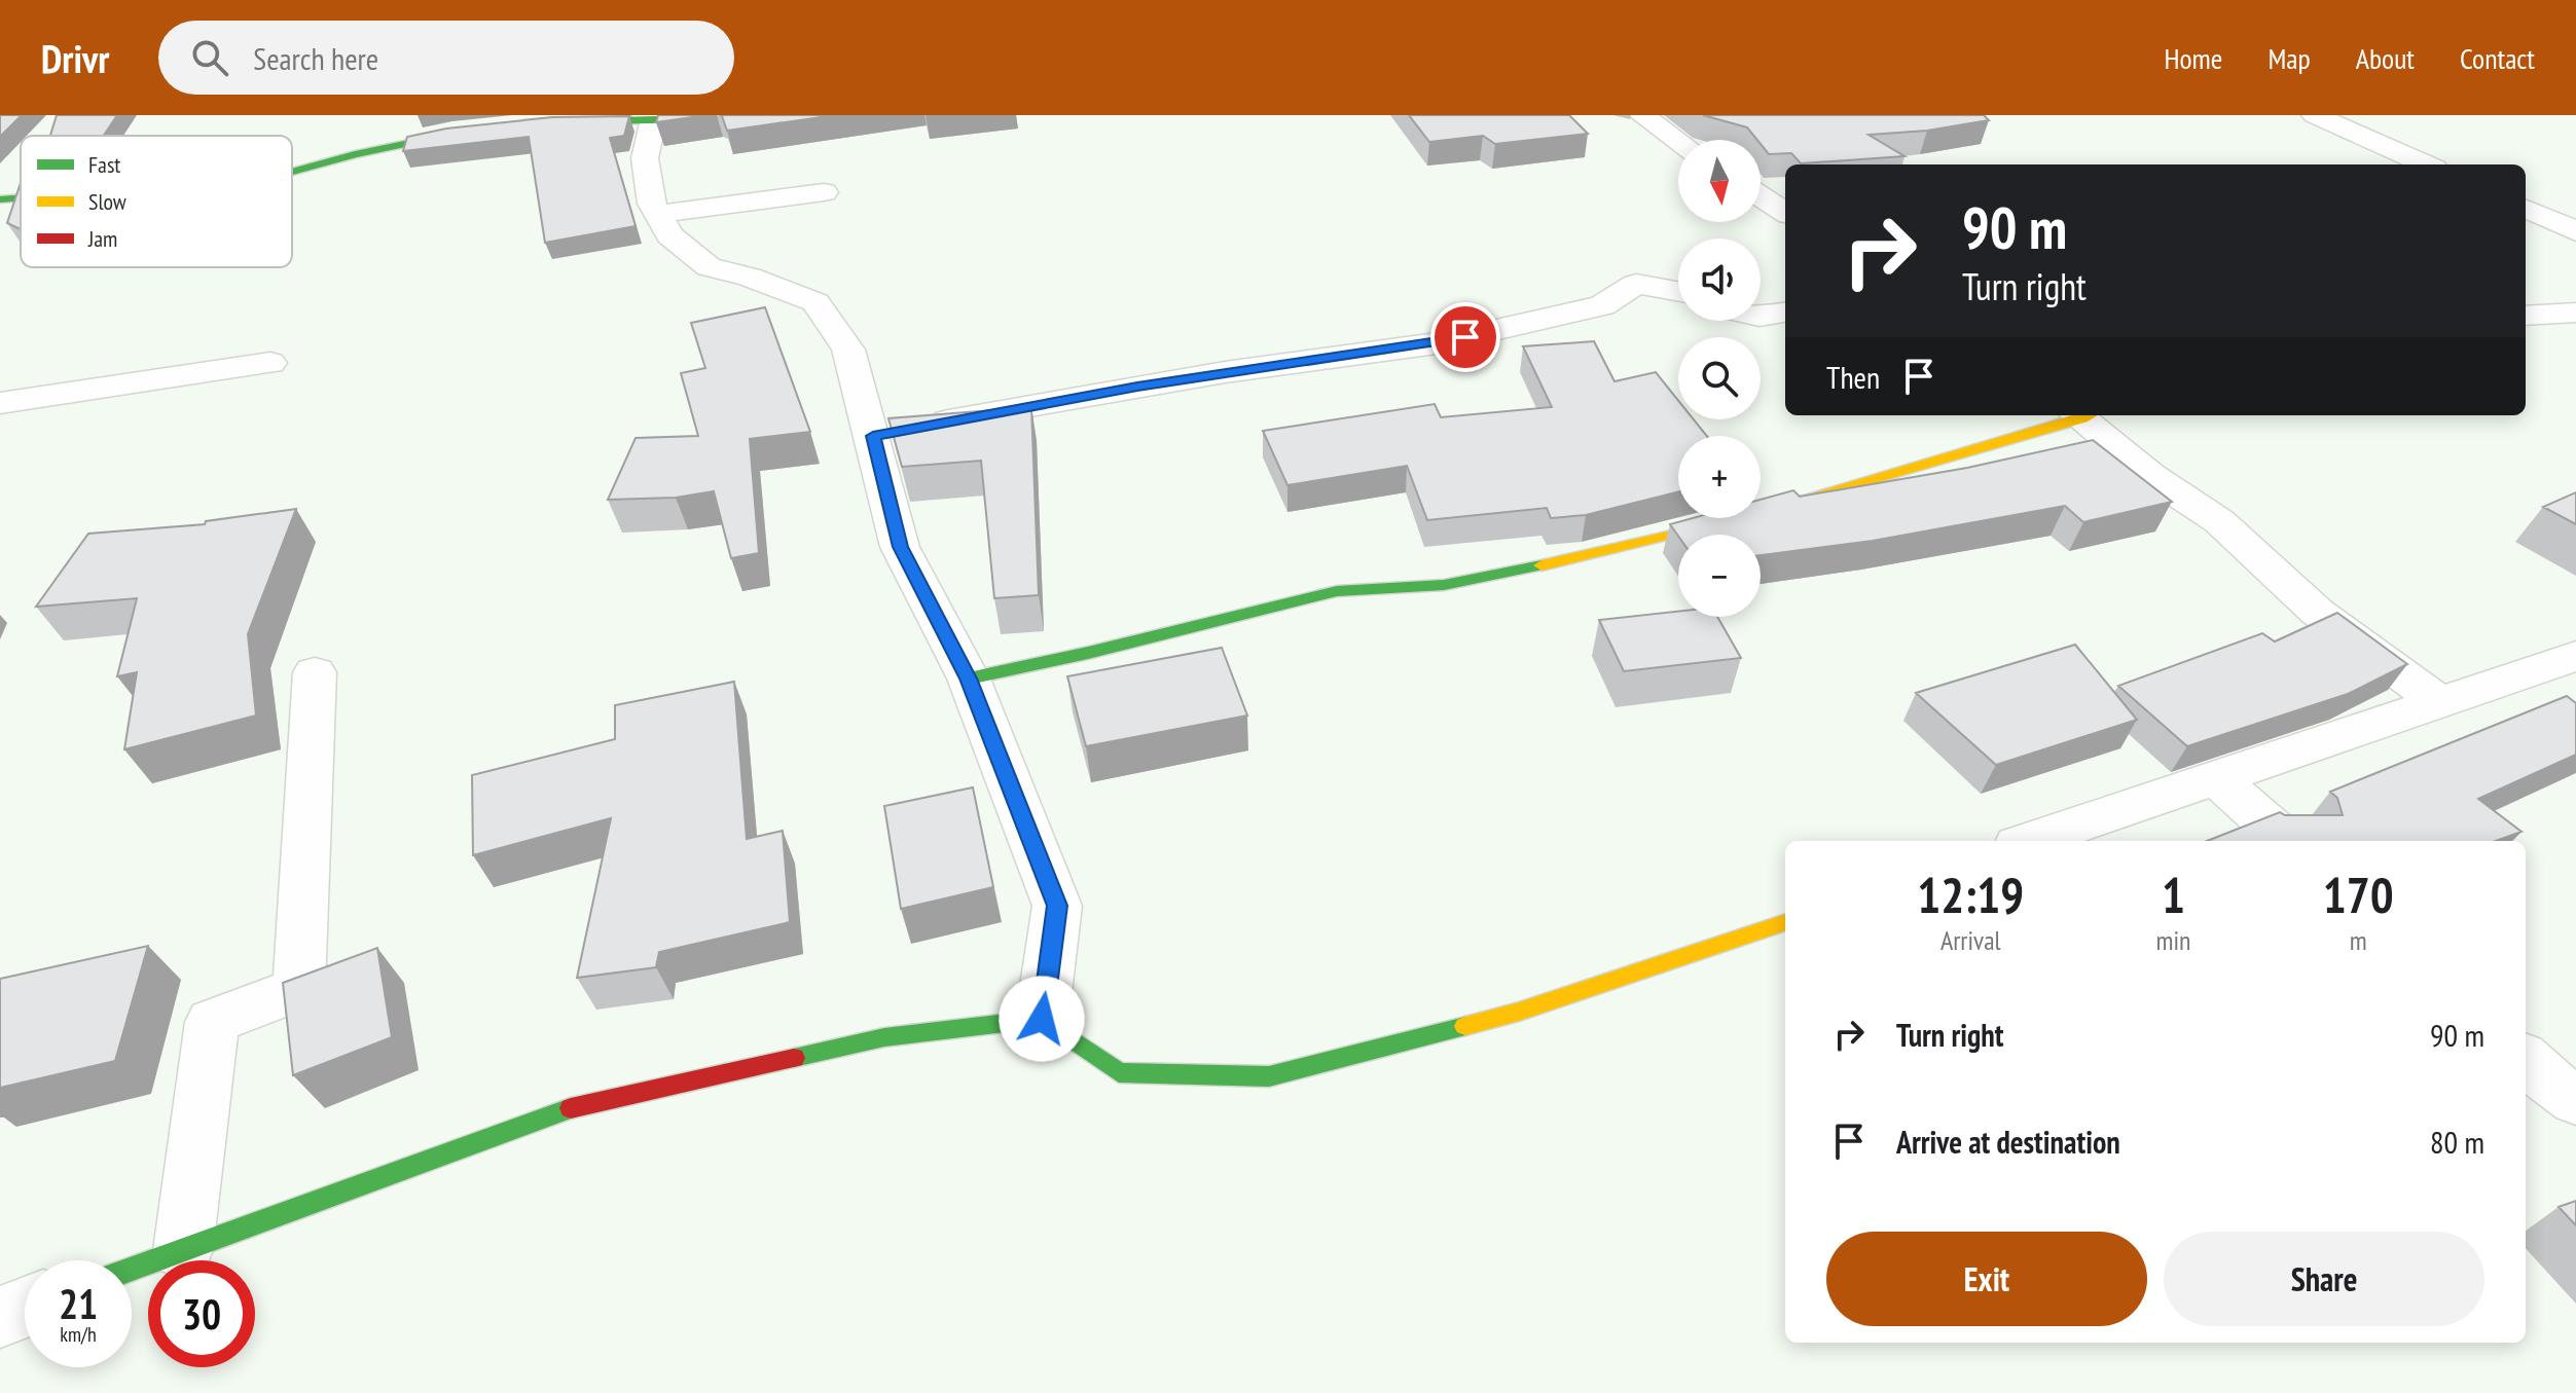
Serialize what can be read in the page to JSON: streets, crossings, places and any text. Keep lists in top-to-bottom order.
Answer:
{
  "legend": ["Fast", "Slow", "Jam"],
  "north": "bottom",
  "page": {
    "header": "Drivr",
    "search": "Search here",
    "nav": [
      "Home",
      "Map",
      "About",
      "Contact"
    ],
    "map_buttons": ["+", "−"],
    "turn": ["90 m", "Turn right"],
    "then": "Then",
    "eta": [
      "12:19",
      "Arrival",
      "1",
      "min",
      "170",
      "m"
    ],
    "list": [
      {
        "name": "Turn right",
        "value": "90 m"
      },
      {
        "name": "Arrive at destination",
        "value": "80 m"
      }
    ],
    "buttons": ["Exit", "Share"],
    "speed": "21 km/h",
    "limit": "30"
  }
}
